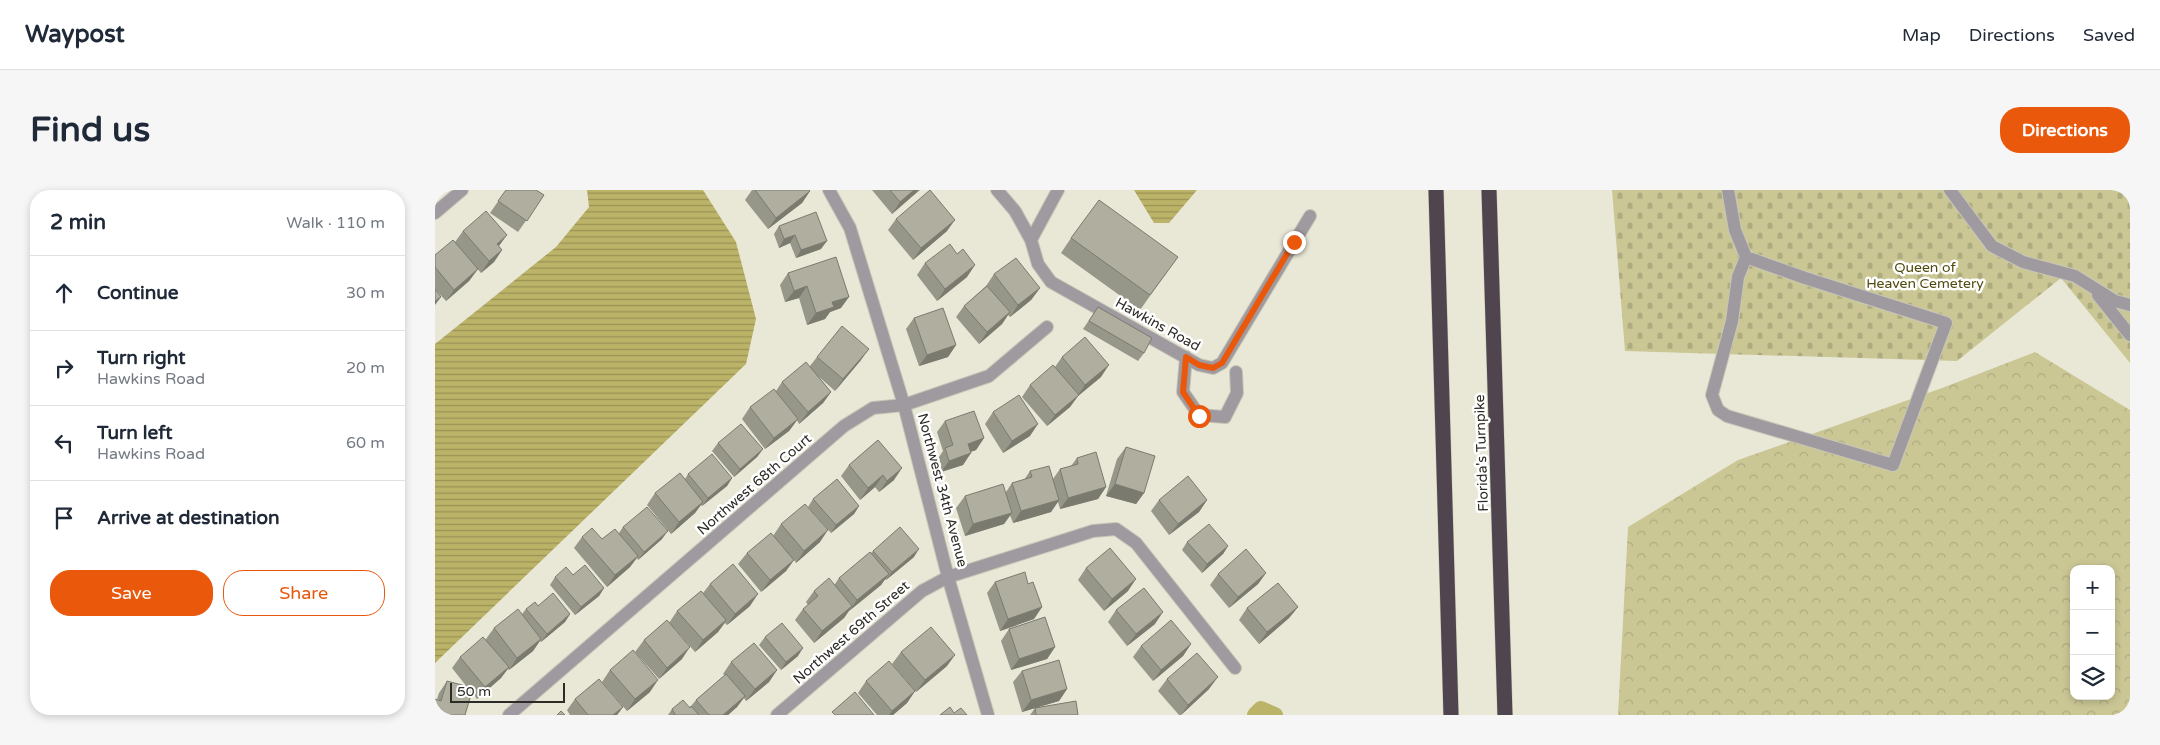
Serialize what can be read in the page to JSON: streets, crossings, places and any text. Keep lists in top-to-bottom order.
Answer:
{
  "streets": {
    "highway": ["Florida's Turnpike"],
    "street": [
      "Hawkins Road",
      "Northwest 68th Court",
      "Northwest 34th Avenue",
      "Northwest 69th Street"
    ]
  },
  "crossings": [
    ["Northwest 68th Court", "Northwest 34th Avenue"],
    ["Northwest 34th Avenue", "Northwest 69th Street"]
  ],
  "parks": ["Queen of Heaven Cemetery"],
  "scale_bar": "50 m",
  "page": {
    "header": "Waypost",
    "nav": ["Map", "Directions", "Saved"],
    "buttons": [
      "Directions",
      ["Save", "Share"]
    ],
    "title": "Find us",
    "heading": ["2 min", "Walk · 110 m"],
    "list": [
      ["Continue", "30 m"],
      ["Turn right", "Hawkins Road", "20 m"],
      ["Turn left", "Hawkins Road", "60 m"],
      "Arrive at destination"
    ],
    "map_buttons": ["+", "−"],
    "scale": "50 m"
  }
}
